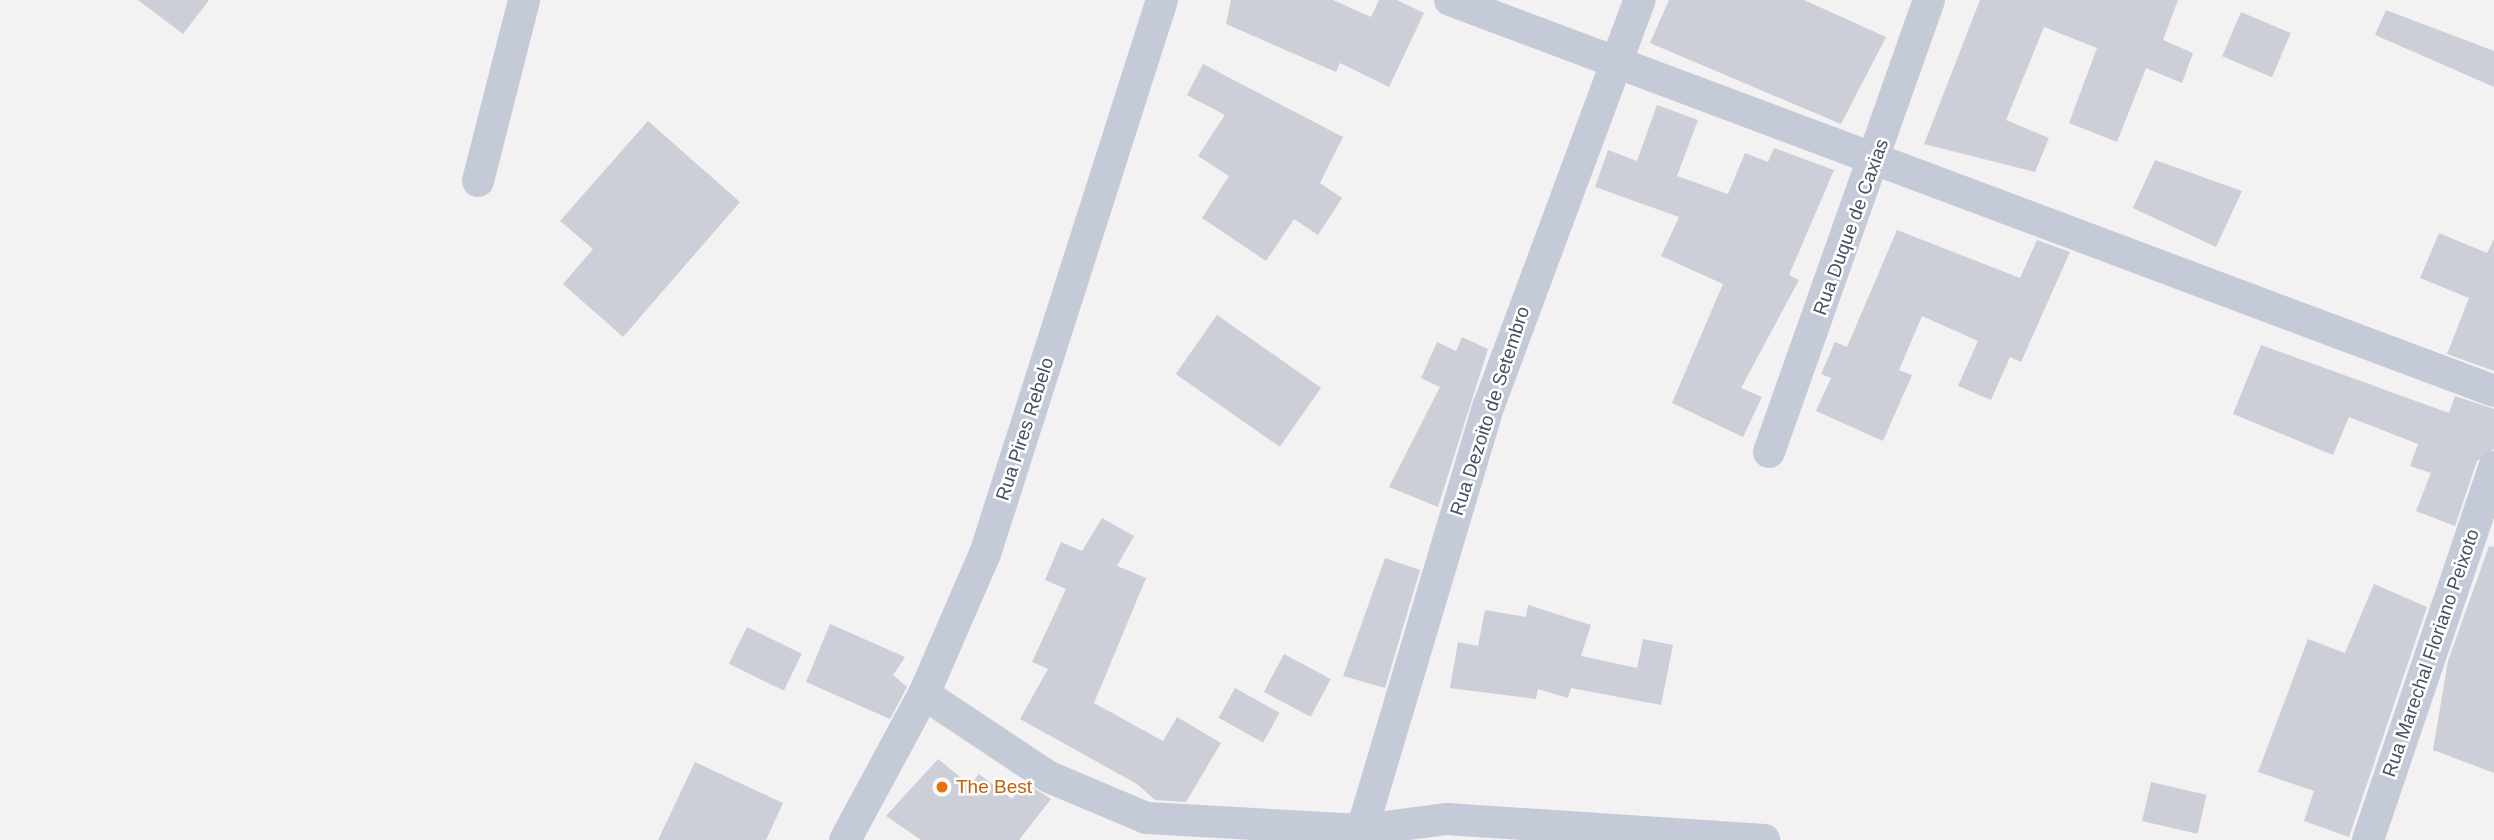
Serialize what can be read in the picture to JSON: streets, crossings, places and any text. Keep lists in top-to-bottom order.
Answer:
{
  "streets": {
    "street": [
      "Rua Duque de Caxias",
      "Rua Dezoito de Setembro",
      "Rua Pires Rebelo",
      "Rua Marechal Floriano Peixoto"
    ]
  },
  "places": ["The Best"]
}
